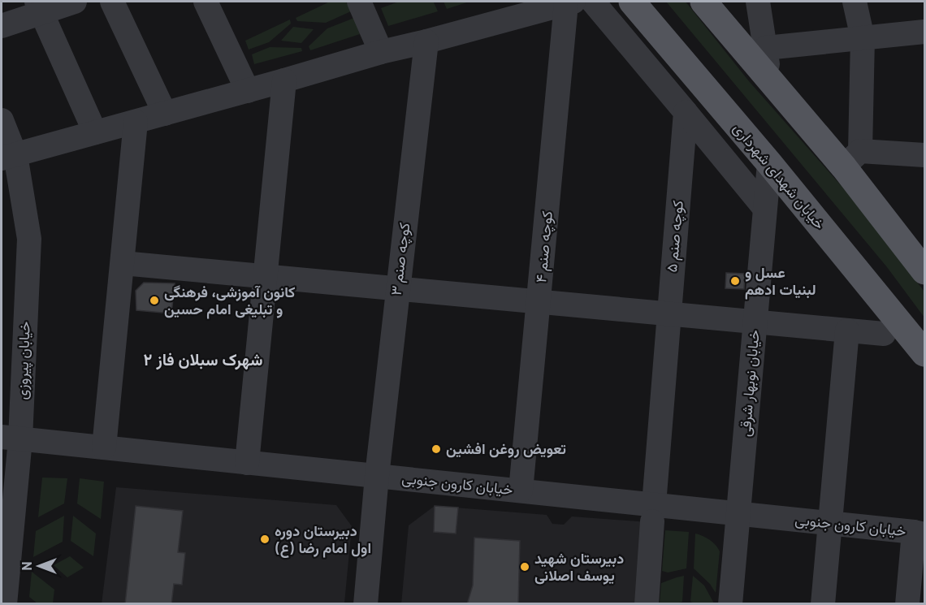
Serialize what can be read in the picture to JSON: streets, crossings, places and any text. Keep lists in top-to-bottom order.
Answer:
{
  "streets": {
    "main road": ["خیابان شهدای شهرداری"],
    "street": [
      "کوچه صنم ۵",
      "کوچه صنم ۴",
      "کوچه صنم ۳",
      "خیابان پیروزی",
      "خیابان نوبهار شرقی",
      "خیابان کارون جنوبی"
    ]
  },
  "crossings": [
    ["خیابان شهدای شهرداری", "خیابان نوبهار شرقی"],
    ["کوچه صنم ۵", "خیابان کارون جنوبی"],
    ["کوچه صنم ۴", "خیابان کارون جنوبی"],
    ["کوچه صنم ۳", "خیابان کارون جنوبی"],
    ["خیابان پیروزی", "خیابان کارون جنوبی"],
    ["خیابان نوبهار شرقی", "خیابان کارون جنوبی"]
  ],
  "districts": ["شهرک سبلان فاز ۲"],
  "places": [
    "عسل و لبنیات ادهم",
    "کانون آموزشی، فرهنگی و تبلیغی امام حسین",
    "تعویض روغن افشین",
    "دبیرستان دوره اول امام رضا (ع)",
    "دبیرستان شهید یوسف اصلانی"
  ],
  "north": "left"
}
